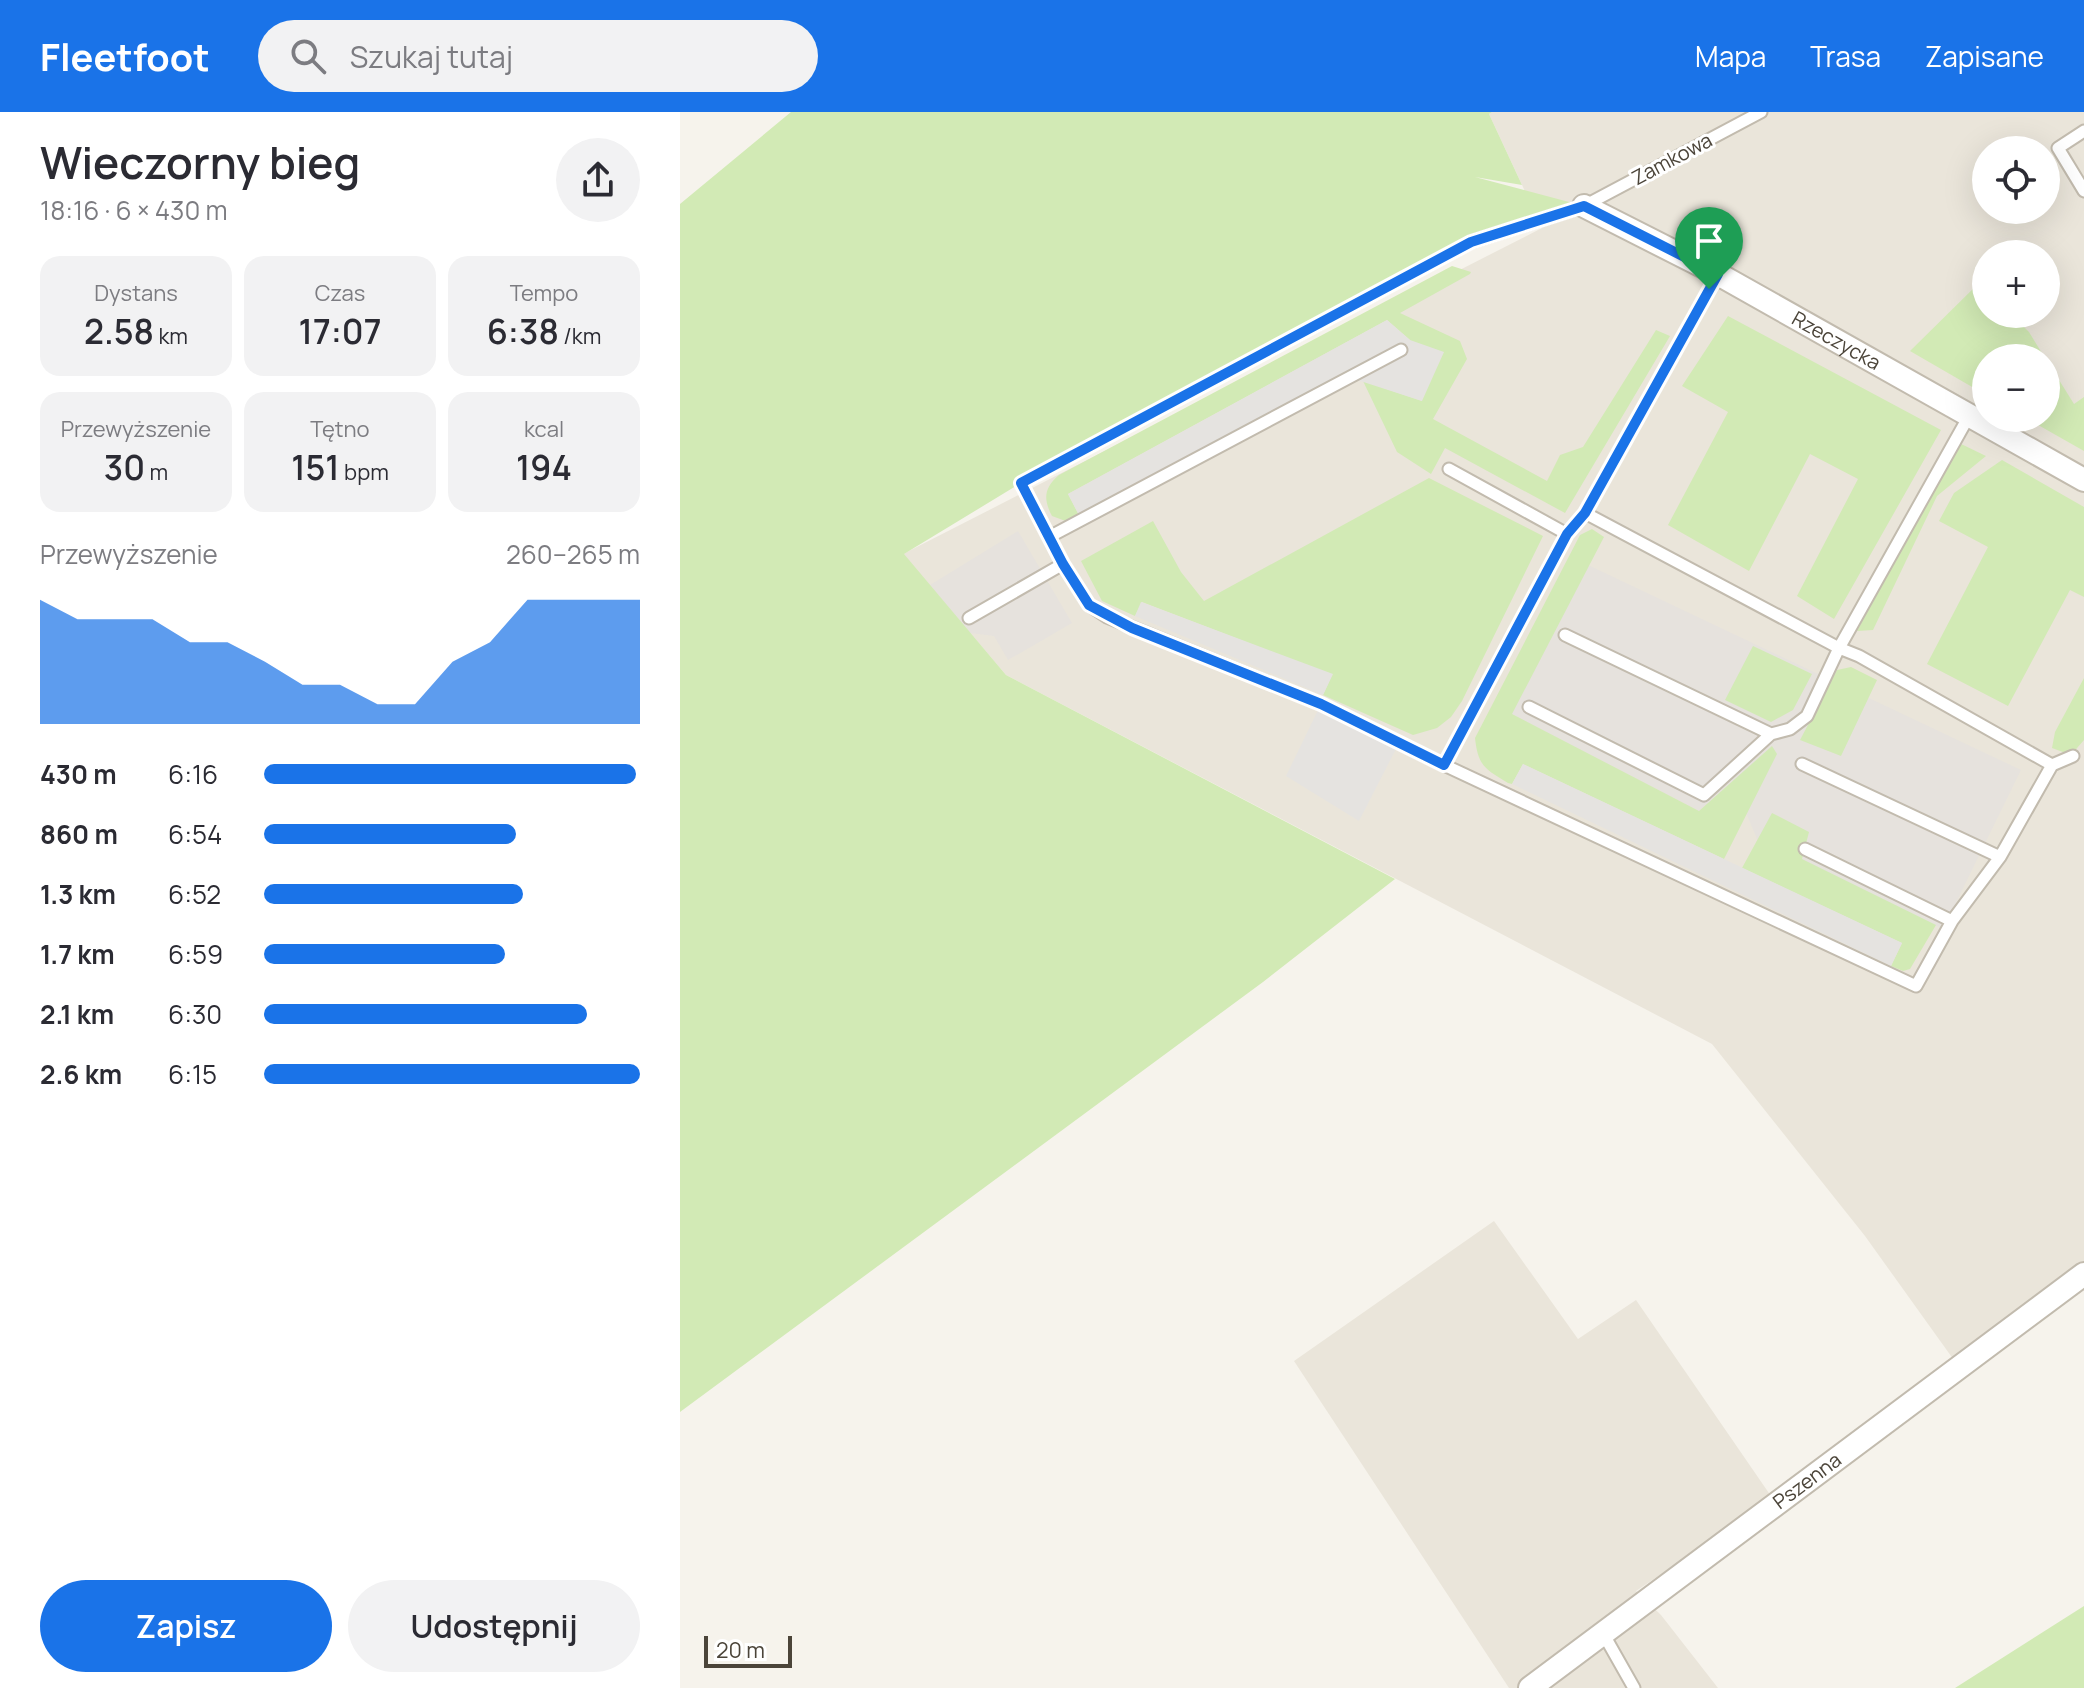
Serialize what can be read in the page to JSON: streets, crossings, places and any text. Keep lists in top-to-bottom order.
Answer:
{
  "streets": {
    "street": ["Rzeczycka", "Pszenna"],
    "lane": ["Zamkowa"]
  },
  "crossings": [
    ["Zamkowa", "Rzeczycka"]
  ],
  "scale_bar": "20 m",
  "page": {
    "header": "Fleetfoot",
    "search": "Szukaj tutaj",
    "nav": ["Mapa", "Trasa", "Zapisane"],
    "heading": ["Wieczorny bieg", "18:16 · 6 × 430 m"],
    "map_buttons": ["+", "−"],
    "stats": [
      ["Dystans", "2.58 km"],
      ["Czas", "17:07"],
      ["Tempo", "6:38 /km"],
      ["Przewyższenie", "30 m"],
      ["Tętno", "151 bpm"],
      ["kcal", "194"]
    ],
    "chart": ["Przewyższenie", "260–265 m"],
    "list": [
      {
        "name": "430 m",
        "note": "6:16"
      },
      {
        "name": "860 m",
        "note": "6:54"
      },
      {
        "name": "1.3 km",
        "note": "6:52"
      },
      {
        "name": "1.7 km",
        "note": "6:59"
      },
      {
        "name": "2.1 km",
        "note": "6:30"
      },
      {
        "name": "2.6 km",
        "note": "6:15"
      }
    ],
    "buttons": ["Zapisz", "Udostępnij"],
    "scale": "20 m"
  }
}
